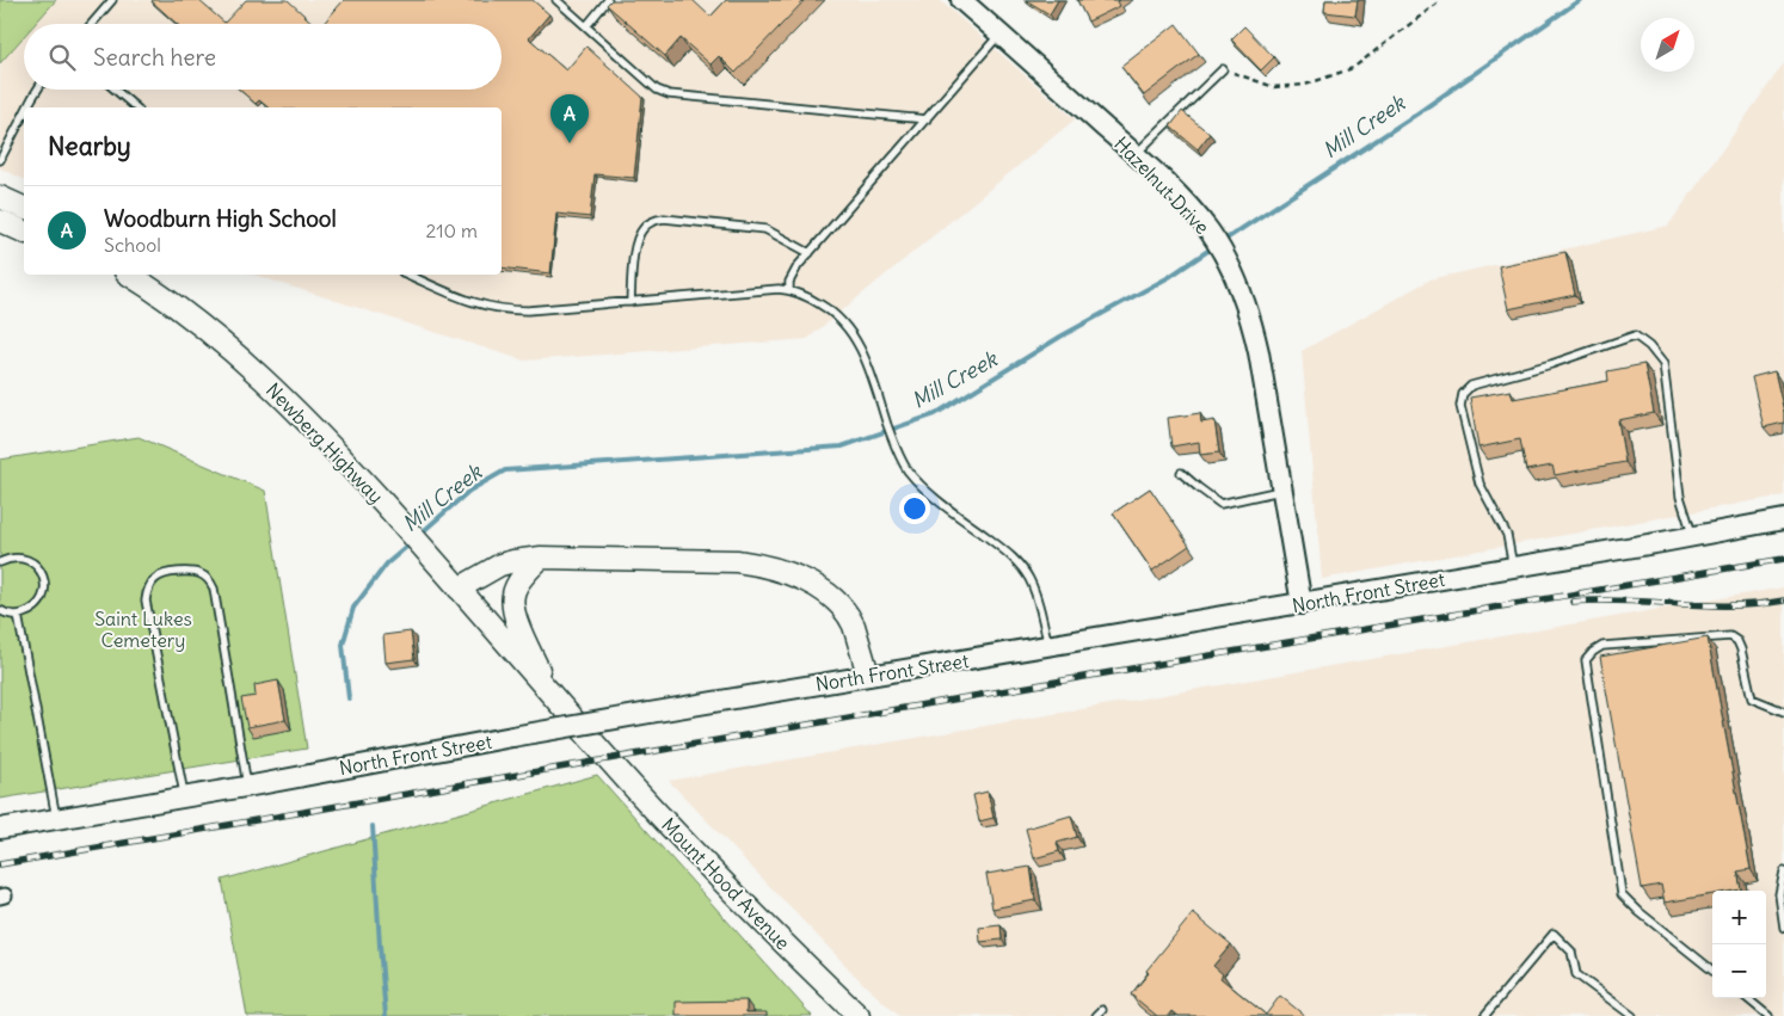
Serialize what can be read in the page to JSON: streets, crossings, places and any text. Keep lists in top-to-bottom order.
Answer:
{
  "streets": {
    "main road": [
      "Hazelnut Drive",
      "Newberg Highway",
      "North Front Street",
      "Mount Hood Avenue"
    ]
  },
  "crossings": [
    ["Hazelnut Drive", "North Front Street"],
    ["Newberg Highway", "Mount Hood Avenue"]
  ],
  "water": ["Mill Creek"],
  "parks": ["Saint Lukes Cemetery"],
  "north": "top right",
  "page": {
    "search": "Search here",
    "pins": "A",
    "heading": "Nearby",
    "list": [
      {
        "mark": "A",
        "name": "Woodburn High School",
        "note": "School",
        "value": "210 m"
      }
    ],
    "map_buttons": ["+", "−"]
  }
}
